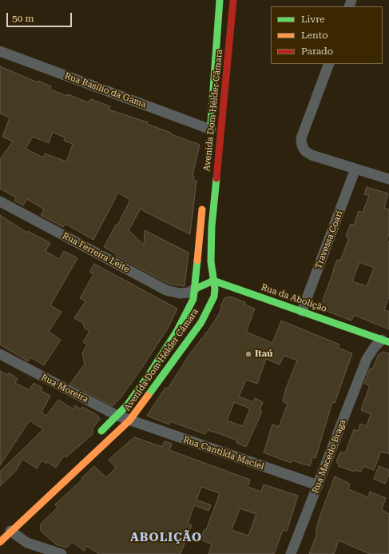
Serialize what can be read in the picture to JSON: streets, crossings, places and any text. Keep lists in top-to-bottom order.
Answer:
{
  "streets": {
    "main road": ["Avenida Dom Hélder Câmara", "Rua da Abolição"],
    "street": [
      "Rua Basílio da Gama",
      "Travessa Coari",
      "Rua Ferreira Leite",
      "Rua Moreira",
      "Rua Cantilda Maciel",
      "Rua Macedo Braga"
    ]
  },
  "crossings": [
    ["Rua Basílio da Gama", "Avenida Dom Hélder Câmara"],
    ["Avenida Dom Hélder Câmara", "Rua Ferreira Leite"],
    ["Avenida Dom Hélder Câmara", "Rua da Abolição"],
    ["Avenida Dom Hélder Câmara", "Rua Moreira"],
    ["Avenida Dom Hélder Câmara", "Rua Cantilda Maciel"],
    ["Travessa Coari", "Rua da Abolição"],
    ["Rua da Abolição", "Rua Macedo Braga"],
    ["Rua Moreira", "Rua Cantilda Maciel"],
    ["Rua Cantilda Maciel", "Rua Macedo Braga"]
  ],
  "districts": ["ABOLIÇÃO"],
  "places": ["Itaú"],
  "legend": ["Livre", "Lento", "Parado"],
  "scale_bar": "50 m"
}
